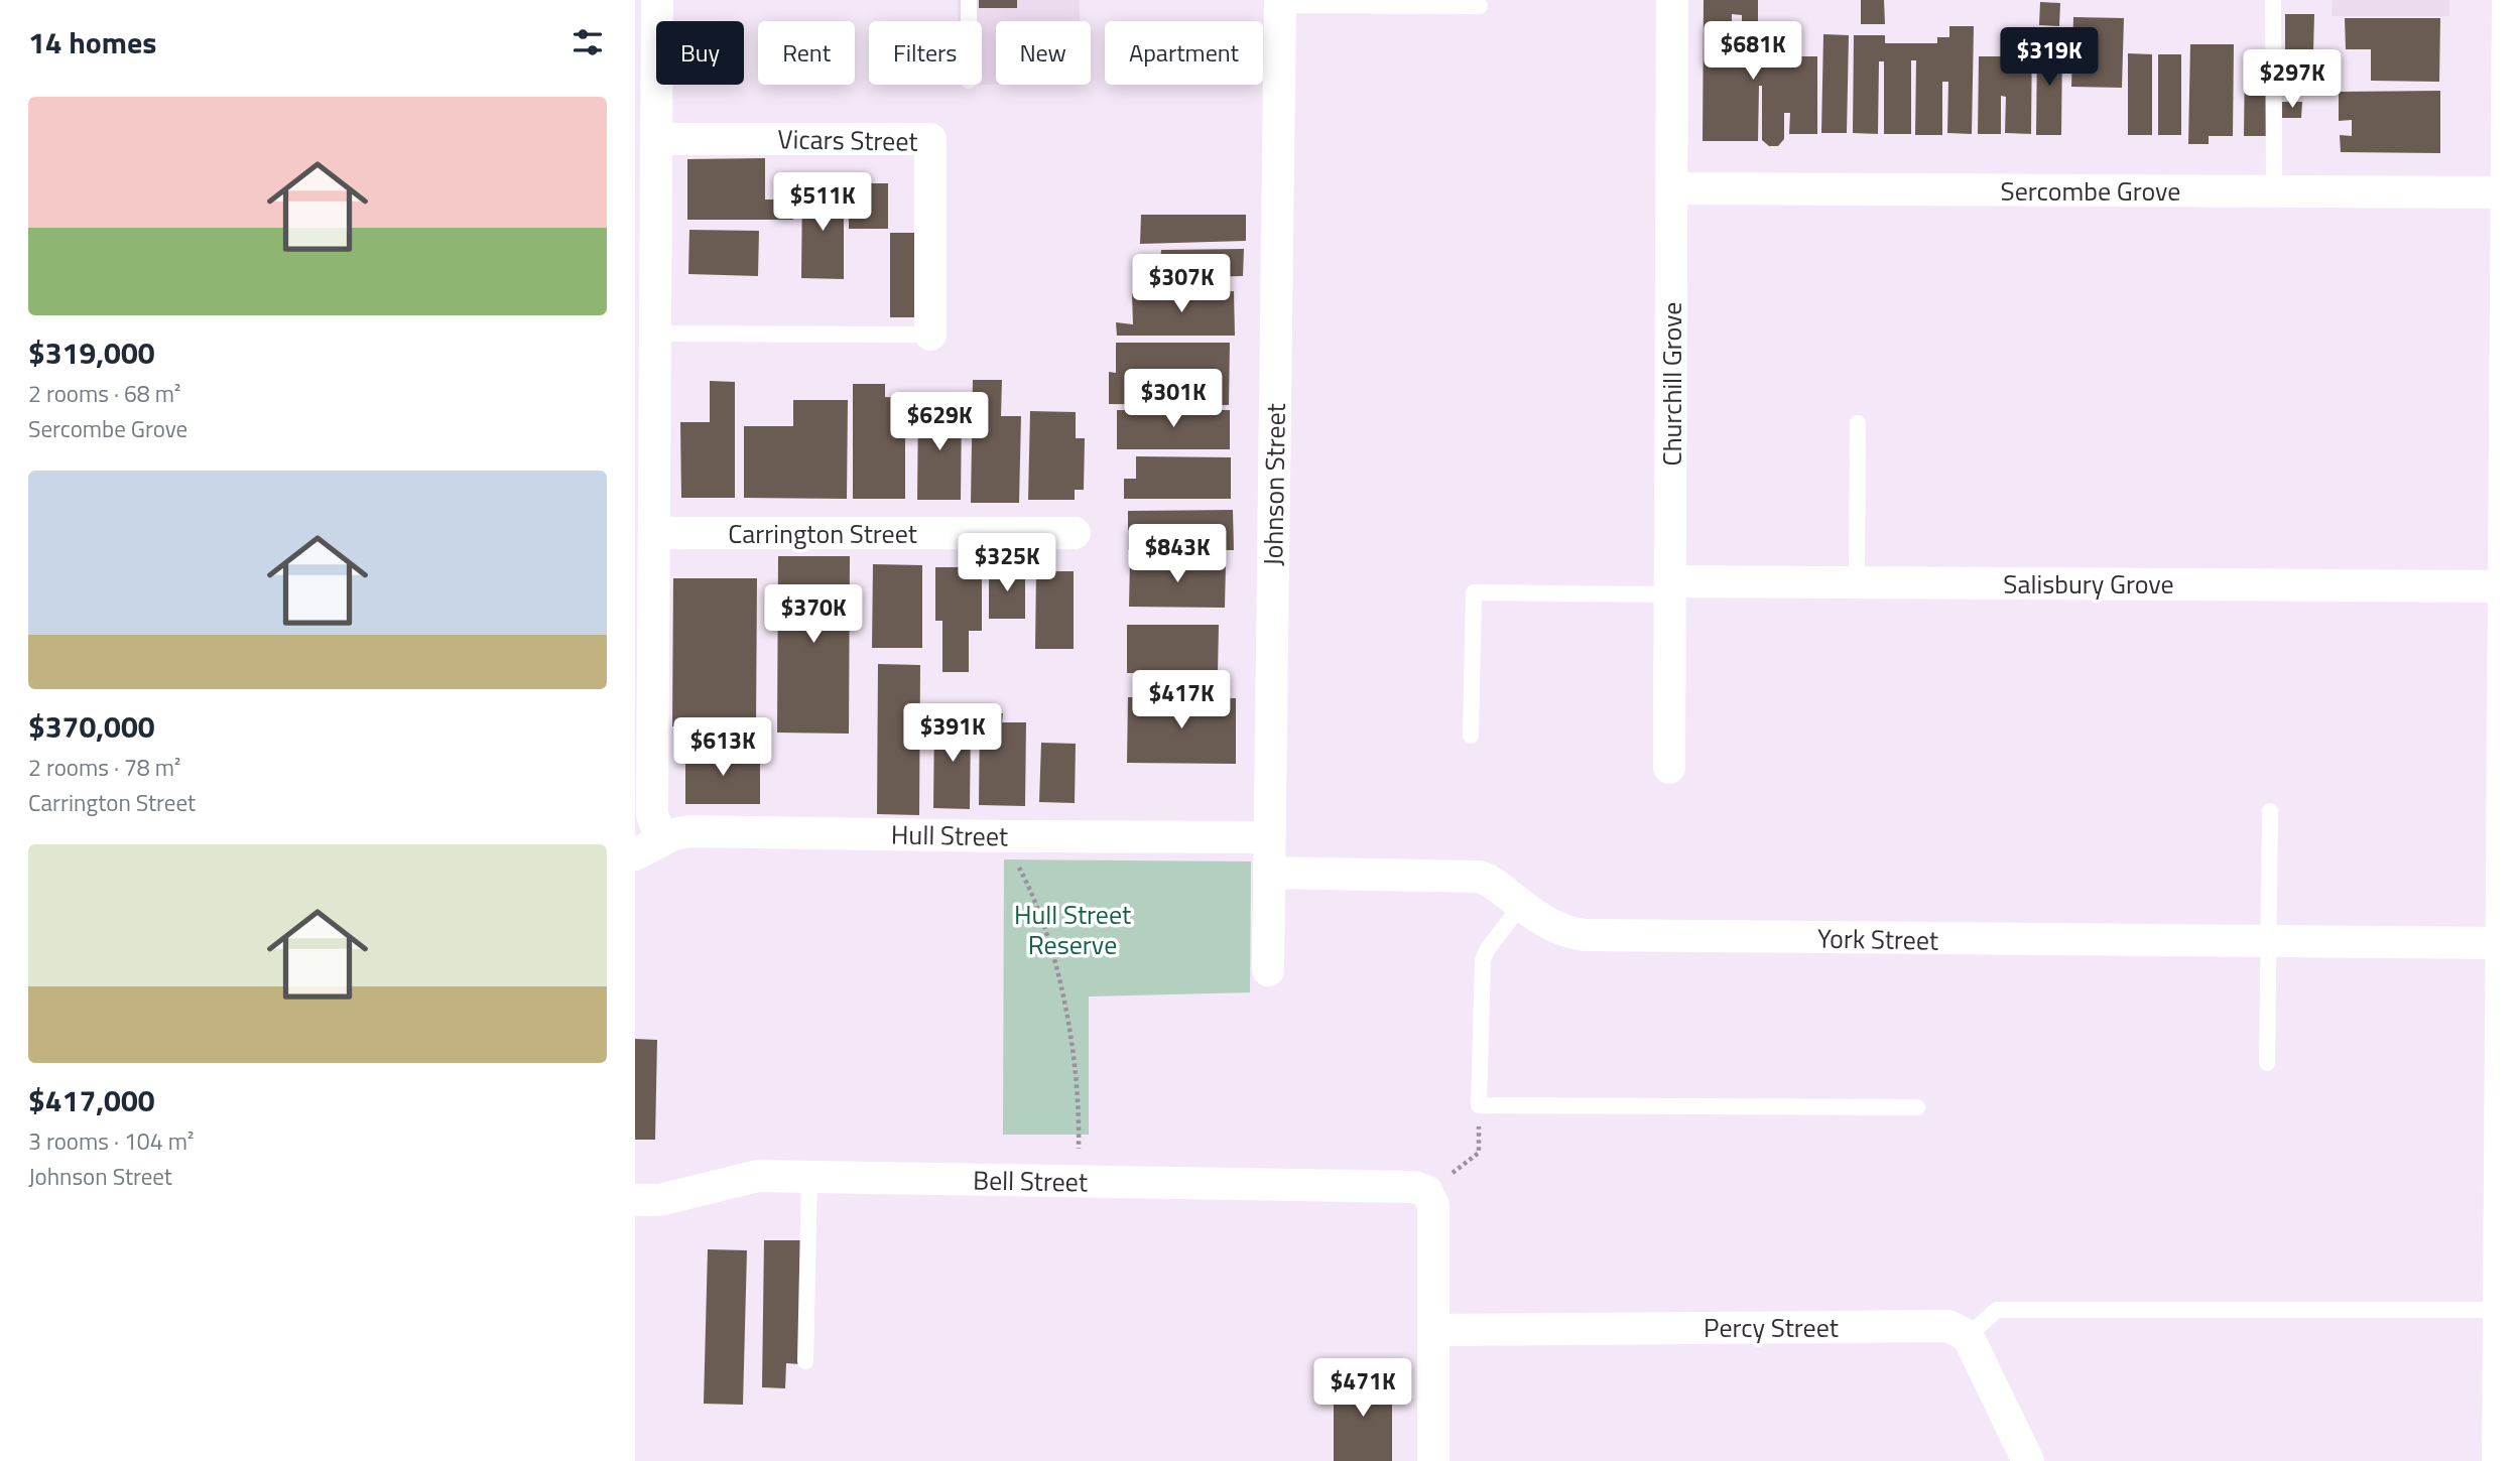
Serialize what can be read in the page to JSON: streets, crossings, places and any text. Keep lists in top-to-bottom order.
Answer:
{
  "streets": {
    "street": [
      "Vicars Street",
      "Sercombe Grove",
      "Churchill Grove",
      "Johnson Street",
      "Carrington Street",
      "Salisbury Grove",
      "Hull Street",
      "York Street",
      "Bell Street",
      "Percy Street"
    ]
  },
  "crossings": [
    ["Sercombe Grove", "Churchill Grove"],
    ["Churchill Grove", "Salisbury Grove"],
    ["Johnson Street", "Hull Street"],
    ["Johnson Street", "York Street"]
  ],
  "parks": ["Hull Street Reserve"],
  "page": {
    "heading": "14 homes",
    "price": [
      "$681K",
      "$319K",
      "$297K",
      "$511K",
      "$307K",
      "$301K",
      "$629K",
      "$843K",
      "$325K",
      "$370K",
      "$417K",
      "$391K",
      "$613K",
      "$471K"
    ],
    "chip": [
      "Buy",
      "Rent",
      "Filters",
      "New",
      "Apartment"
    ],
    "list": [
      {
        "name": "$319,000",
        "note": "2 rooms · 68 m² · Sercombe Grove"
      },
      {
        "name": "$370,000",
        "note": "2 rooms · 78 m² · Carrington Street"
      },
      {
        "name": "$417,000",
        "note": "3 rooms · 104 m² · Johnson Street"
      }
    ]
  }
}
